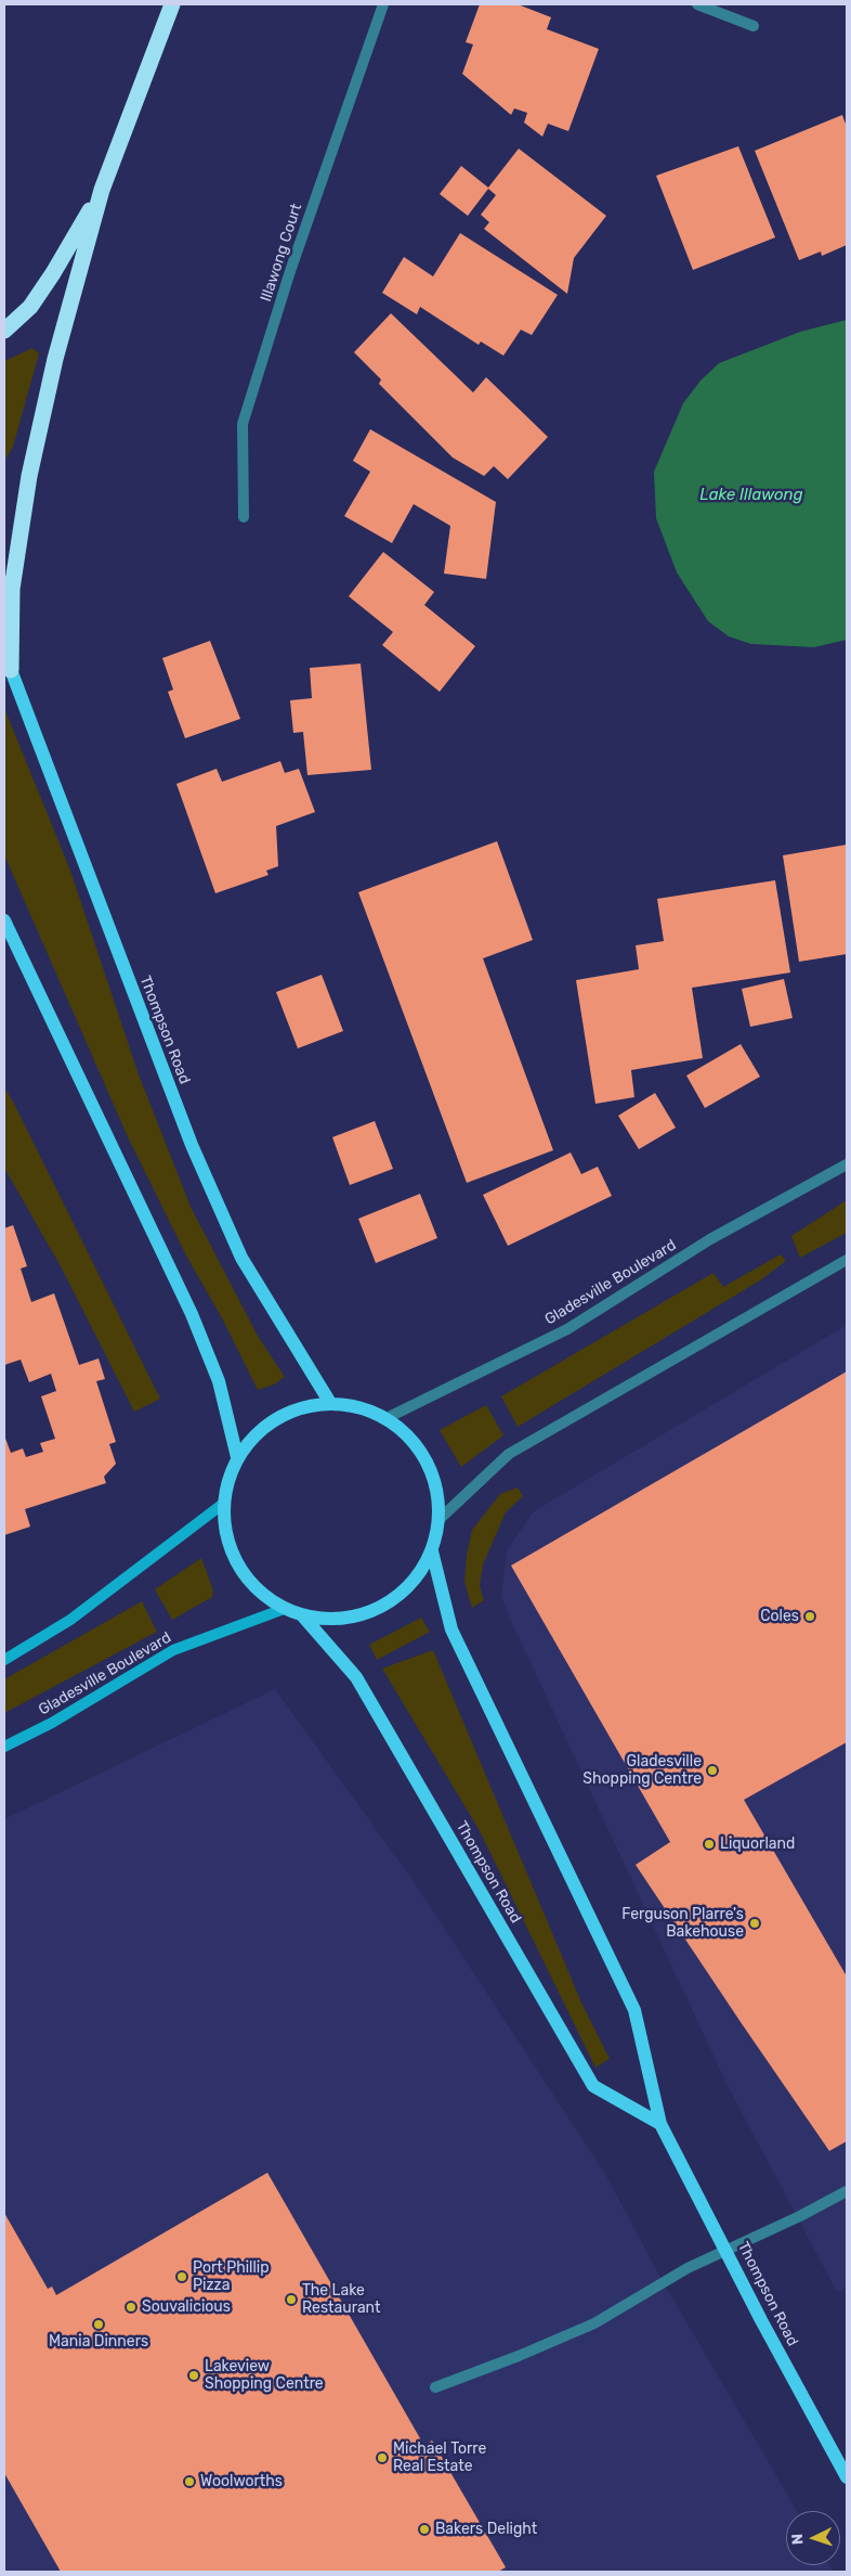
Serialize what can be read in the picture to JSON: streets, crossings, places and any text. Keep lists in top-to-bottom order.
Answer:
{
  "streets": {
    "main road": ["Thompson Road", "Gladesville Boulevard"],
    "street": ["Illawong Court"]
  },
  "water": ["Lake Illawong"],
  "places": [
    "Coles",
    "Gladesville Shopping Centre",
    "Liquorland",
    "Ferguson Plarre's Bakehouse",
    "Port Phillip Pizza",
    "The Lake Restaurant",
    "Souvalicious",
    "Mania Dinners",
    "Lakeview Shopping Centre",
    "Michael Torre Real Estate",
    "Woolworths",
    "Bakers Delight"
  ],
  "north": "left"
}
